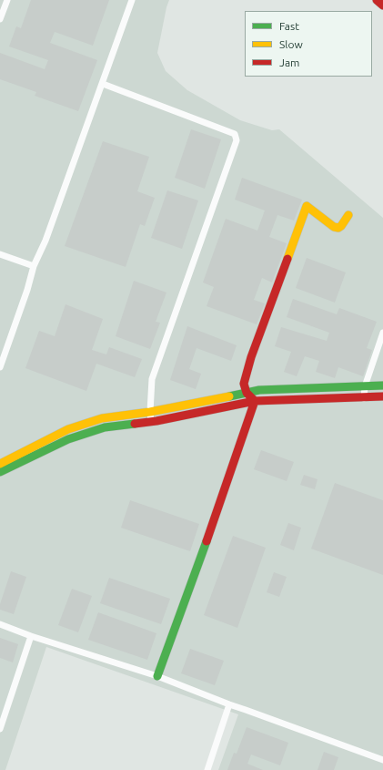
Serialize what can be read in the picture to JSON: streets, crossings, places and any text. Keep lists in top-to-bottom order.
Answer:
{
  "legend": ["Fast", "Slow", "Jam"]
}
